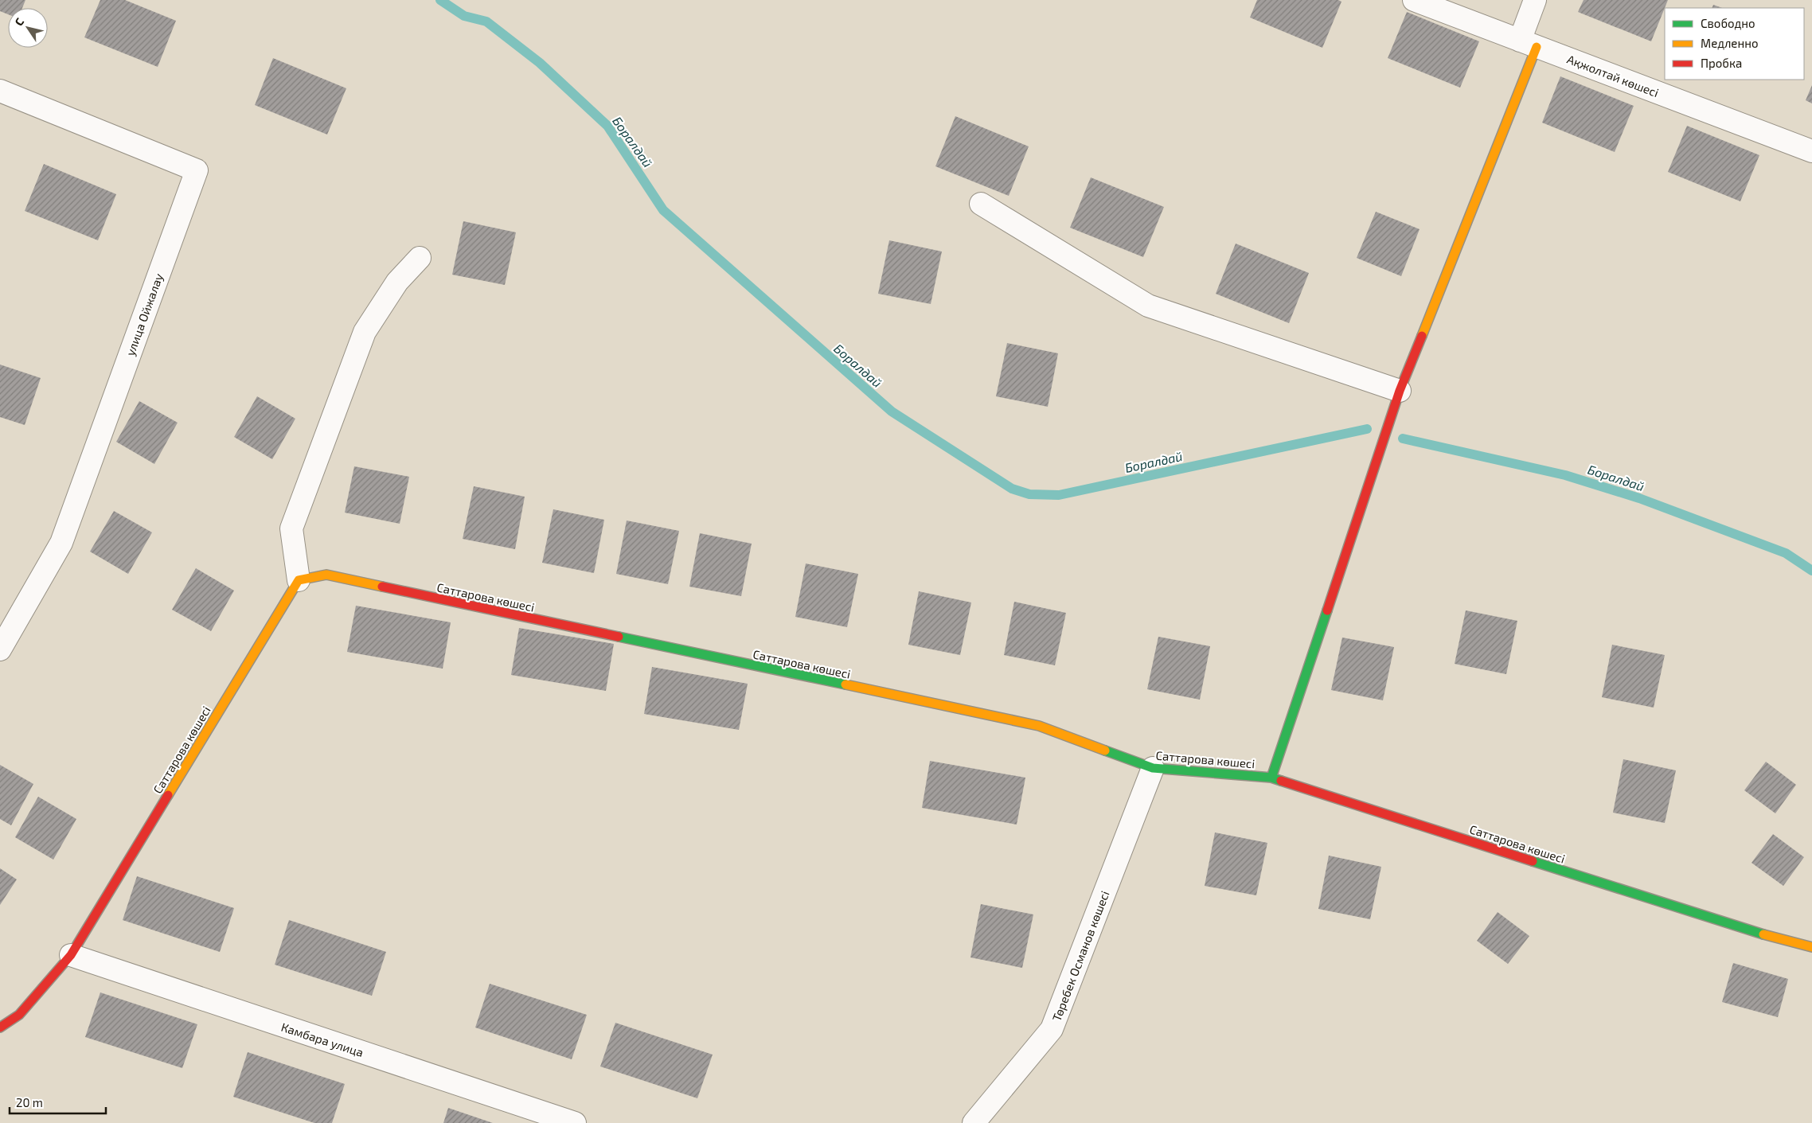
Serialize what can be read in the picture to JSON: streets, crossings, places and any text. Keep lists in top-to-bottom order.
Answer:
{
  "streets": {
    "street": [
      "Ақжолтай көшесі",
      "улица Ойжалау",
      "Саттарова көшесі",
      "Төребек Османов көшесі",
      "Камбара улица"
    ]
  },
  "crossings": [
    ["Саттарова көшесі", "Төребек Османов көшесі"],
    ["Саттарова көшесі", "Камбара улица"]
  ],
  "water": ["Боралдай"],
  "legend": ["Свободно", "Медленно", "Пробка"],
  "scale_bar": "20 m",
  "north": "top left"
}
